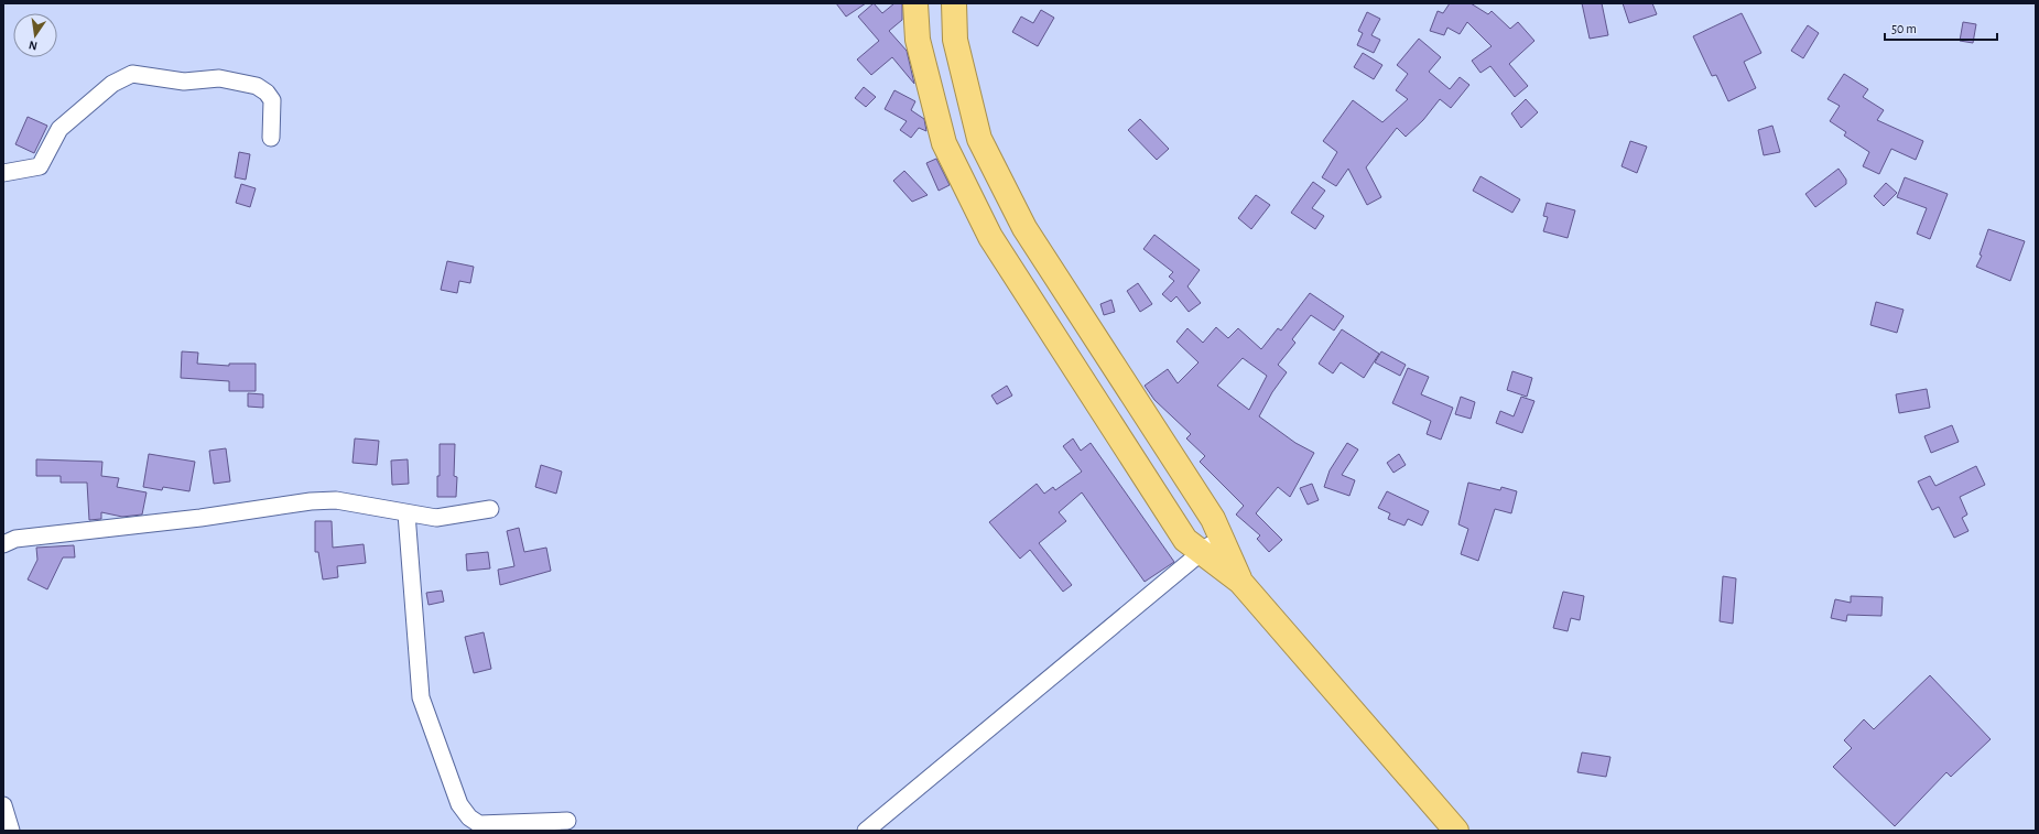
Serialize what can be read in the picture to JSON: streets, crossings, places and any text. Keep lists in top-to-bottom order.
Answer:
{
  "scale_bar": "50 m",
  "north": "bottom"
}
